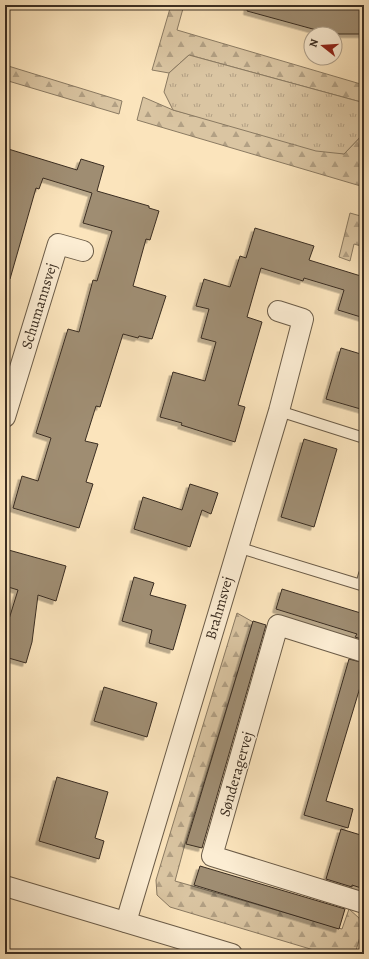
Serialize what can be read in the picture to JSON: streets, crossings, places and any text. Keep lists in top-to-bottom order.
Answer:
{
  "streets": {
    "street": ["Schumannsvej", "Brahmsvej", "Sønderagervej"]
  },
  "north": "left"
}
